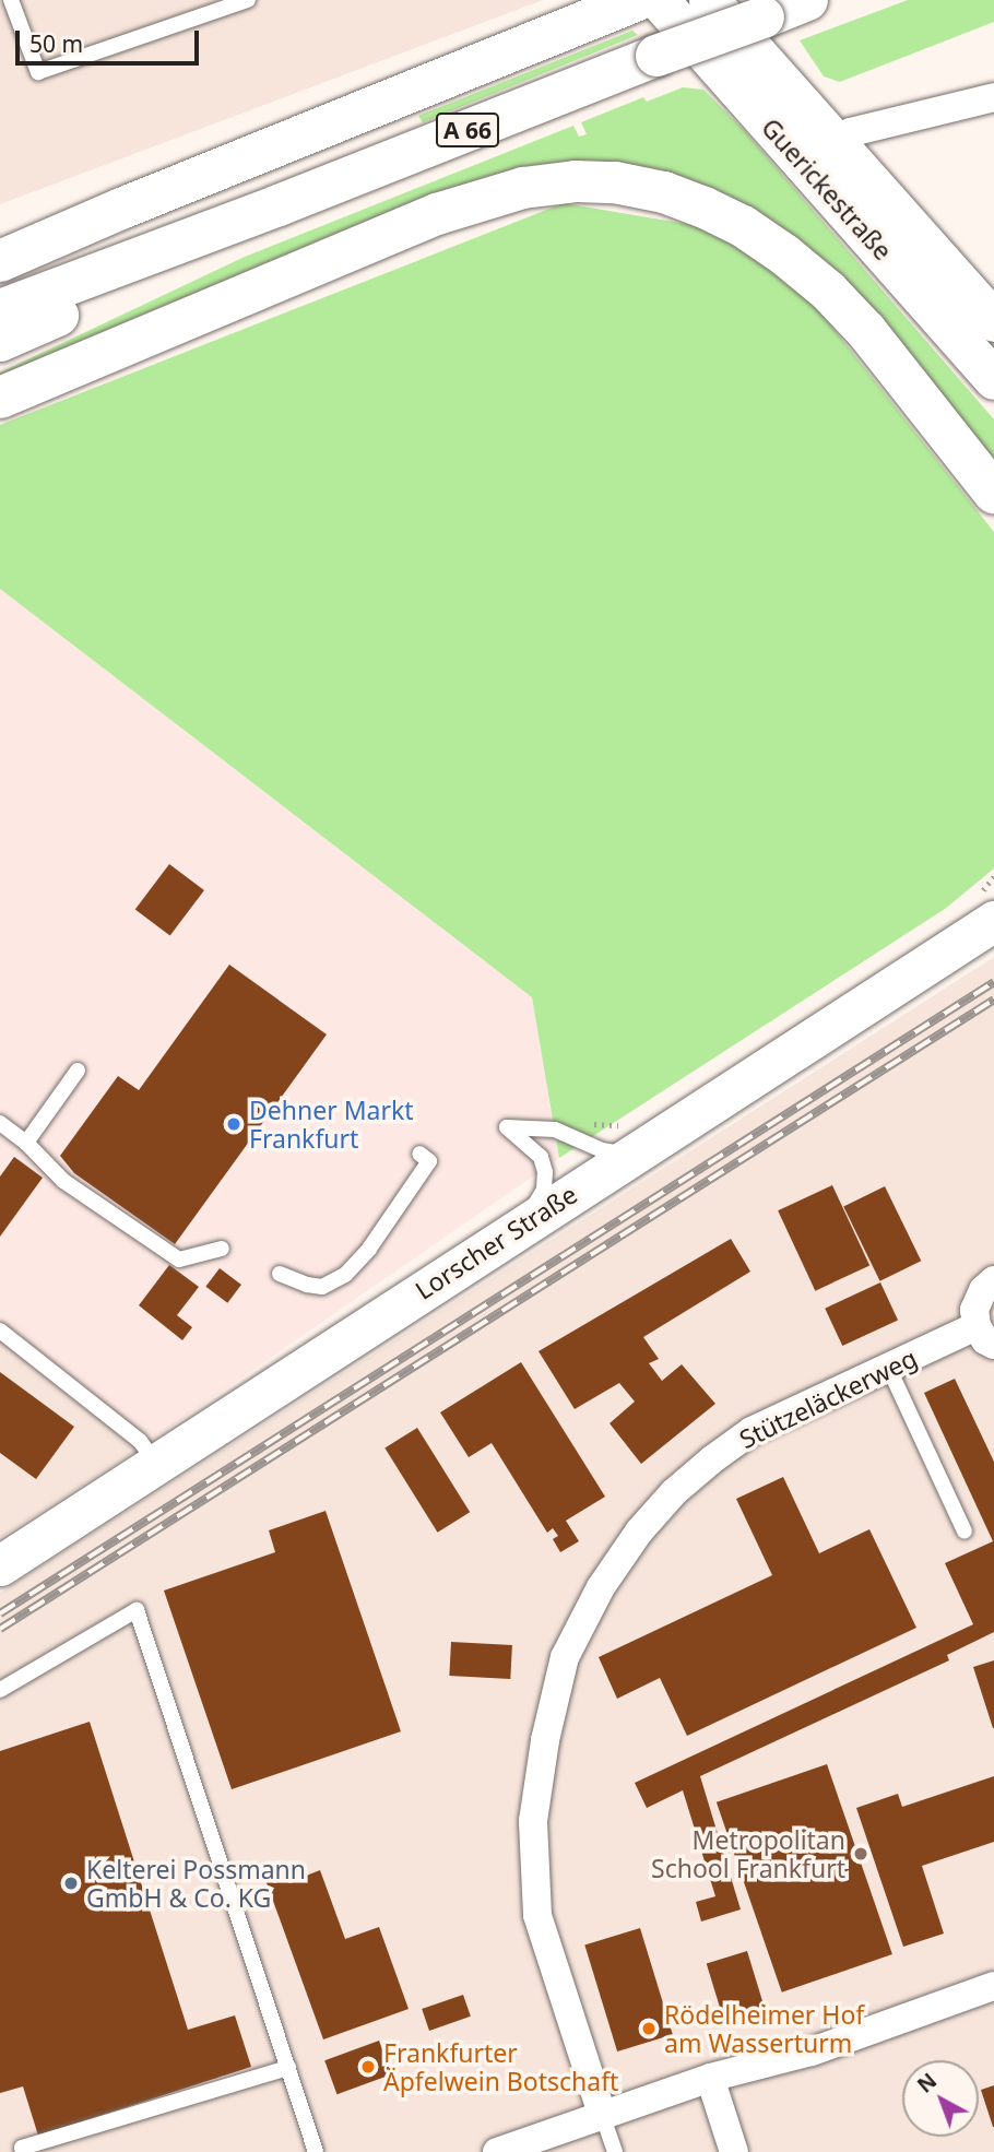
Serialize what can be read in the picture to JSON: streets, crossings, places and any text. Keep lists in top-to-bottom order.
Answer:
{
  "streets": {
    "highway": ["A 66"],
    "main road": ["Guerickestraße", "Lorscher Straße"],
    "street": ["Stützeläckerweg"]
  },
  "places": [
    "Dehner Markt Frankfurt",
    "Metropolitan School Frankfurt",
    "Kelterei Possmann GmbH & Co. KG",
    "Rödelheimer Hof am Wasserturm",
    "Frankfurter Äpfelwein Botschaft"
  ],
  "scale_bar": "50 m",
  "north": "top left"
}
